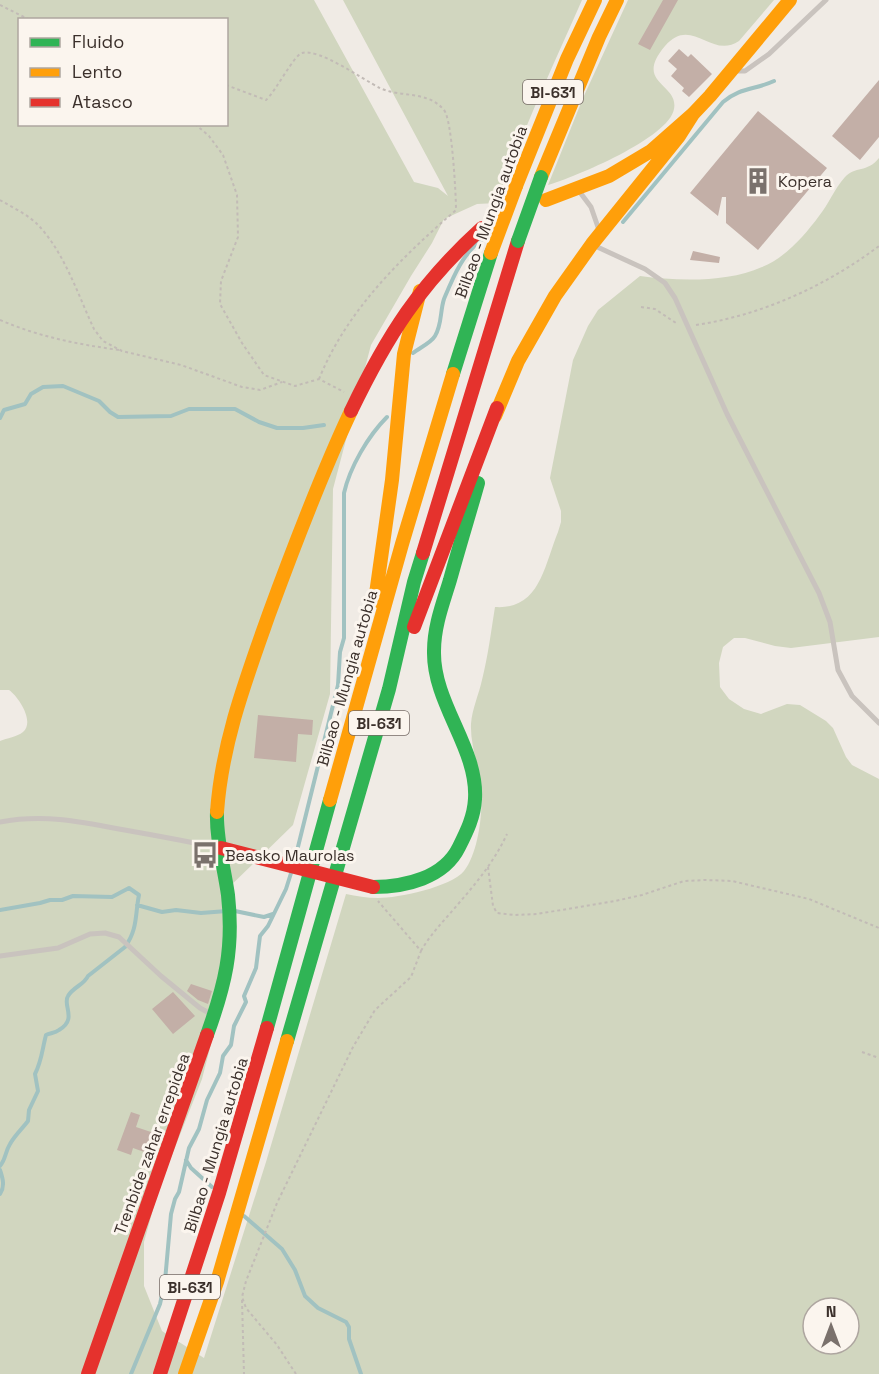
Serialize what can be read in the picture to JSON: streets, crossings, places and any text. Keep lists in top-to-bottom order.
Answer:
{
  "streets": {
    "main road": ["BI-631", "Bilbao - Mungia autobia", "Trenbide zahar errepidea"]
  },
  "places": {
    "building": ["Kopera"],
    "bus stop": ["Beasko Maurolas"]
  },
  "legend": ["Fluido", "Lento", "Atasco"],
  "north": "top"
}
